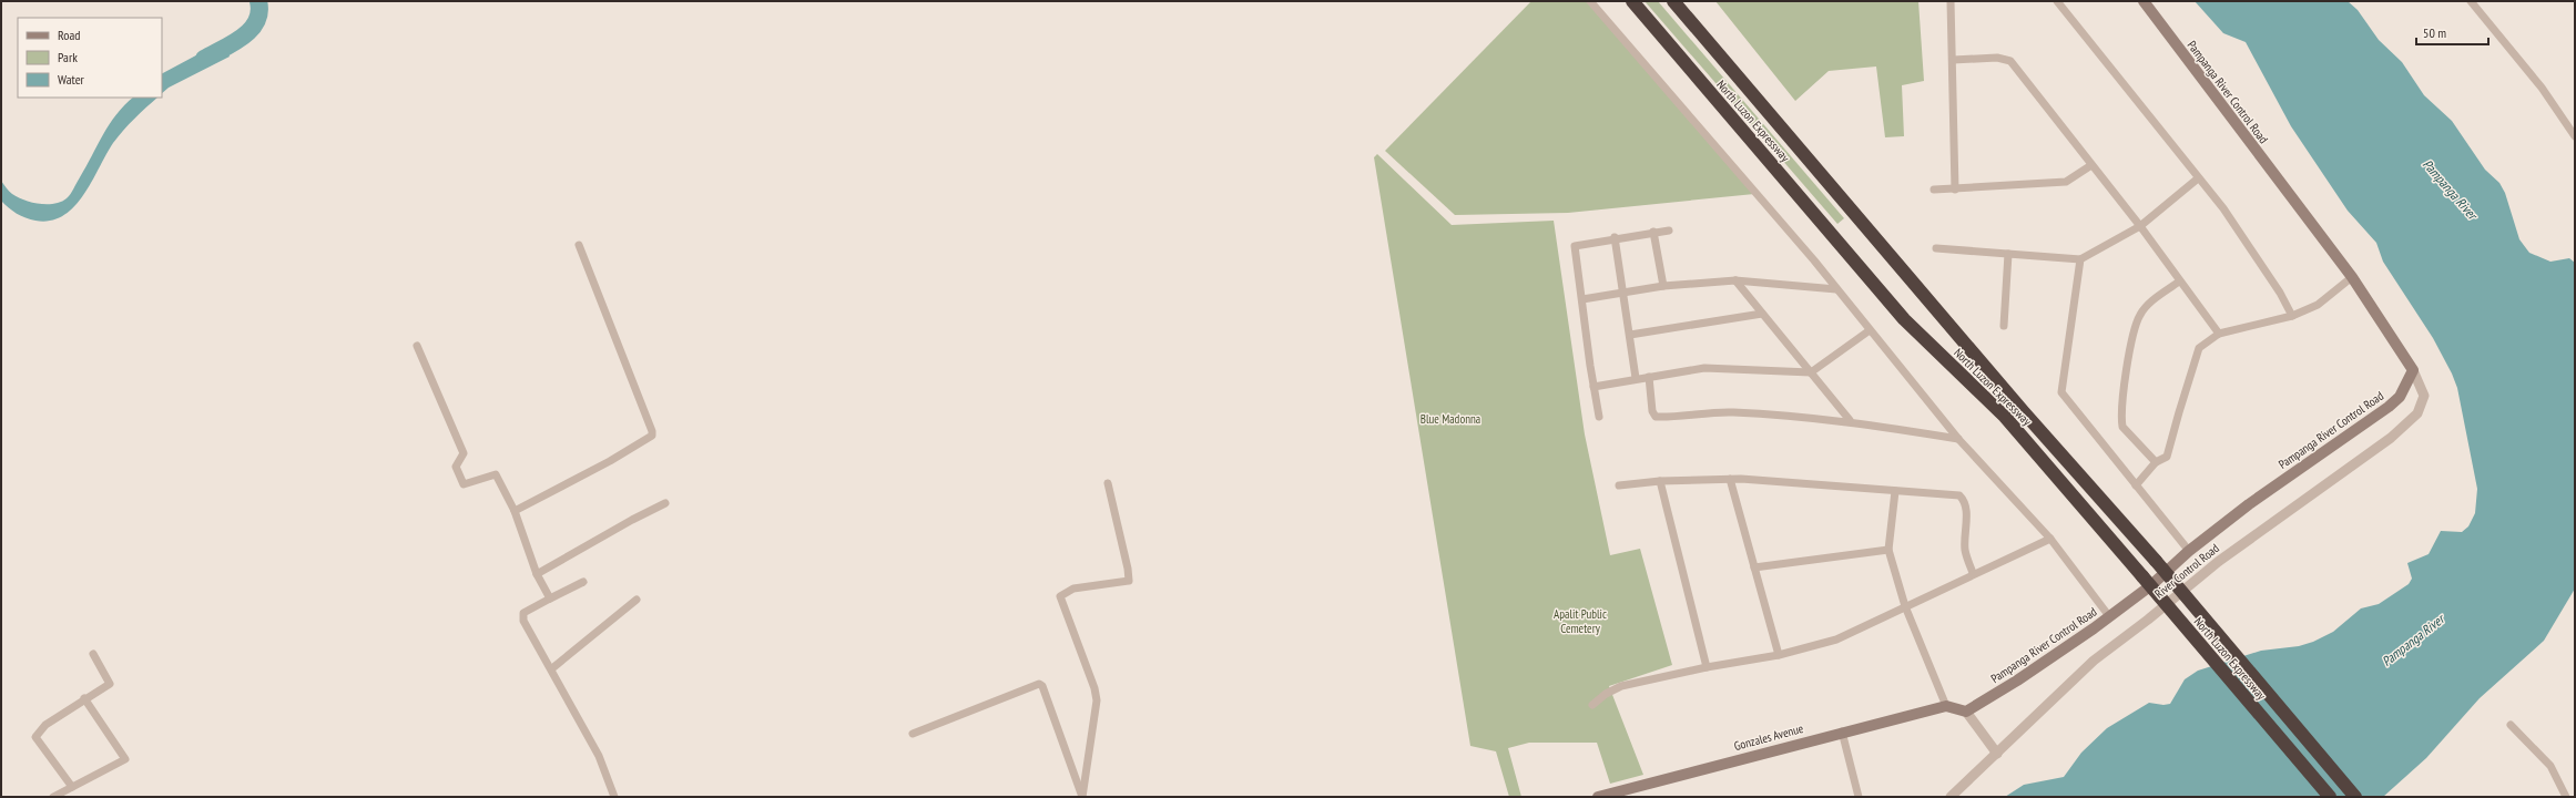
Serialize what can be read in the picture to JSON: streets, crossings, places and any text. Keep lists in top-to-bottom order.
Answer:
{
  "streets": {
    "highway": ["North Luzon Expressway"],
    "main road": ["Pampanga River Control Road", "Gonzales Avenue"],
    "street": ["River Control Road"]
  },
  "crossings": [
    ["Pampanga River Control Road", "River Control Road"]
  ],
  "water": ["Pampanga River"],
  "parks": ["Blue Madonna", "Apalit Public Cemetery"],
  "legend": ["Road", "Park", "Water"],
  "scale_bar": "50 m"
}
